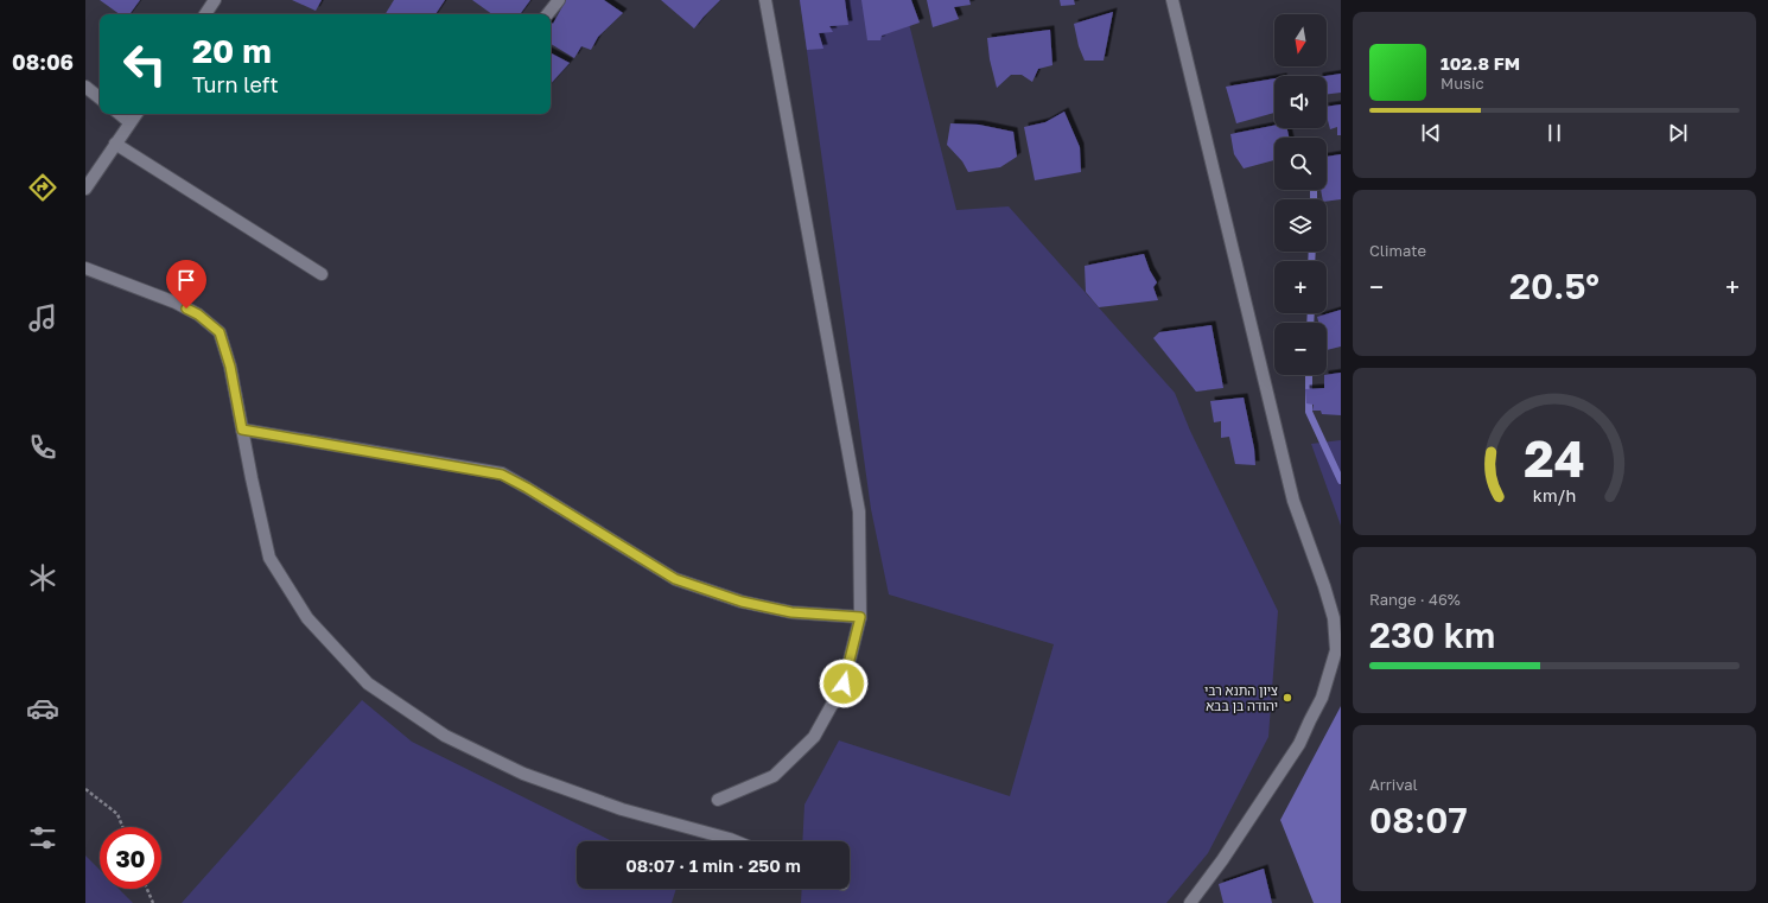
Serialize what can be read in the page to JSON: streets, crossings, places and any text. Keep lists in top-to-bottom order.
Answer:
{
  "places": ["ציון התנא רבי יהודה בן בבא"],
  "north": "bottom",
  "page": {
    "tabs": "08:06",
    "map_buttons": ["+", "−"],
    "turn": ["20 m", "Turn left"],
    "song": ["102.8 FM", "Music"],
    "tile": [
      "Climate",
      ["Range · 46%", "230 km"],
      ["Arrival", "08:07"]
    ],
    "heat": ["−", "20.5°", "+"],
    "limit": "30",
    "trip": "08:07 · 1 min · 250 m",
    "gauge": ["24", "km/h"]
  }
}
